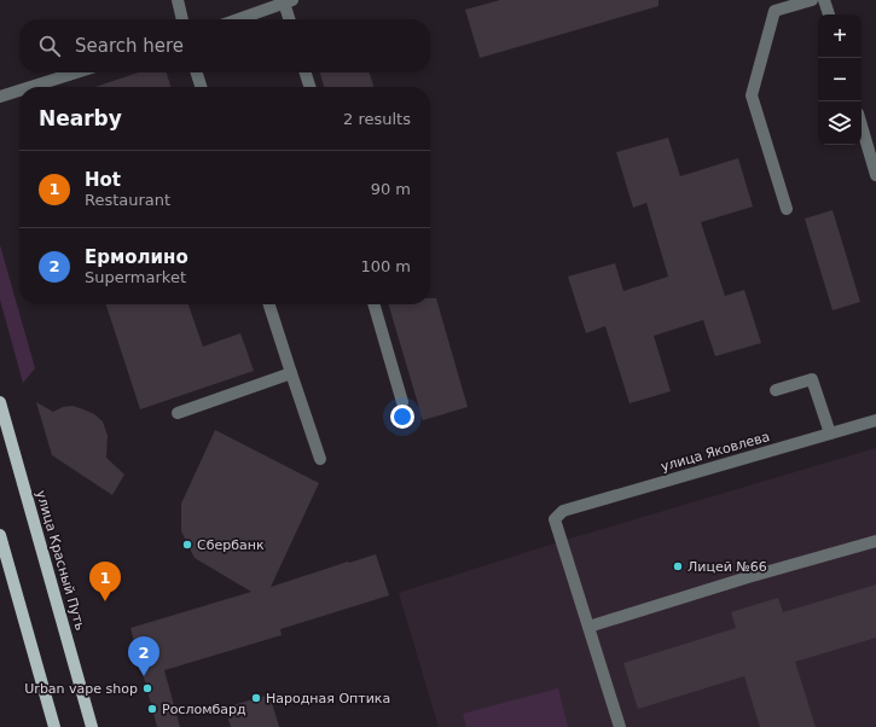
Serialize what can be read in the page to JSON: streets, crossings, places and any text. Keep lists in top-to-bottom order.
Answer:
{
  "streets": {
    "main road": ["улица Красный Путь"],
    "street": ["улица Яковлева"]
  },
  "places": [
    "Сбербанк",
    "Лицей №66",
    "Urban vape shop",
    "Народная Оптика",
    "Росломбард"
  ],
  "page": {
    "map_buttons": ["+", "−"],
    "search": "Search here",
    "heading": ["Nearby", "2 results"],
    "list": [
      {
        "mark": "1",
        "name": "Hot",
        "note": "Restaurant",
        "value": "90 m"
      },
      {
        "mark": "2",
        "name": "Ермолино",
        "note": "Supermarket",
        "value": "100 m"
      }
    ],
    "pins": ["1", "2"]
  }
}
